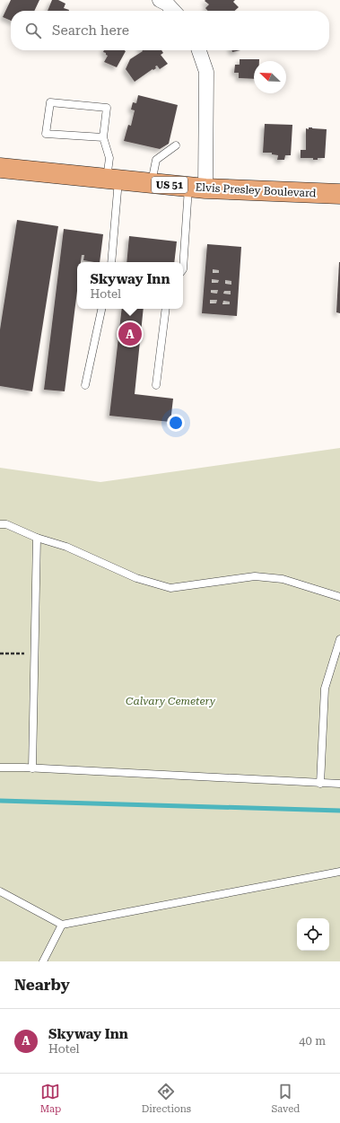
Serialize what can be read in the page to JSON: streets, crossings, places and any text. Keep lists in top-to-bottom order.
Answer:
{
  "streets": {
    "main road": ["US 51", "Elvis Presley Boulevard"]
  },
  "parks": ["Calvary Cemetery"],
  "north": "top left",
  "page": {
    "search": "Search here",
    "popup": ["Skyway Inn", "Hotel"],
    "pins": "A",
    "heading": "Nearby",
    "list": [
      {
        "mark": "A",
        "name": "Skyway Inn",
        "note": "Hotel",
        "value": "40 m"
      }
    ],
    "nav": ["Map", "Directions", "Saved"]
  }
}
